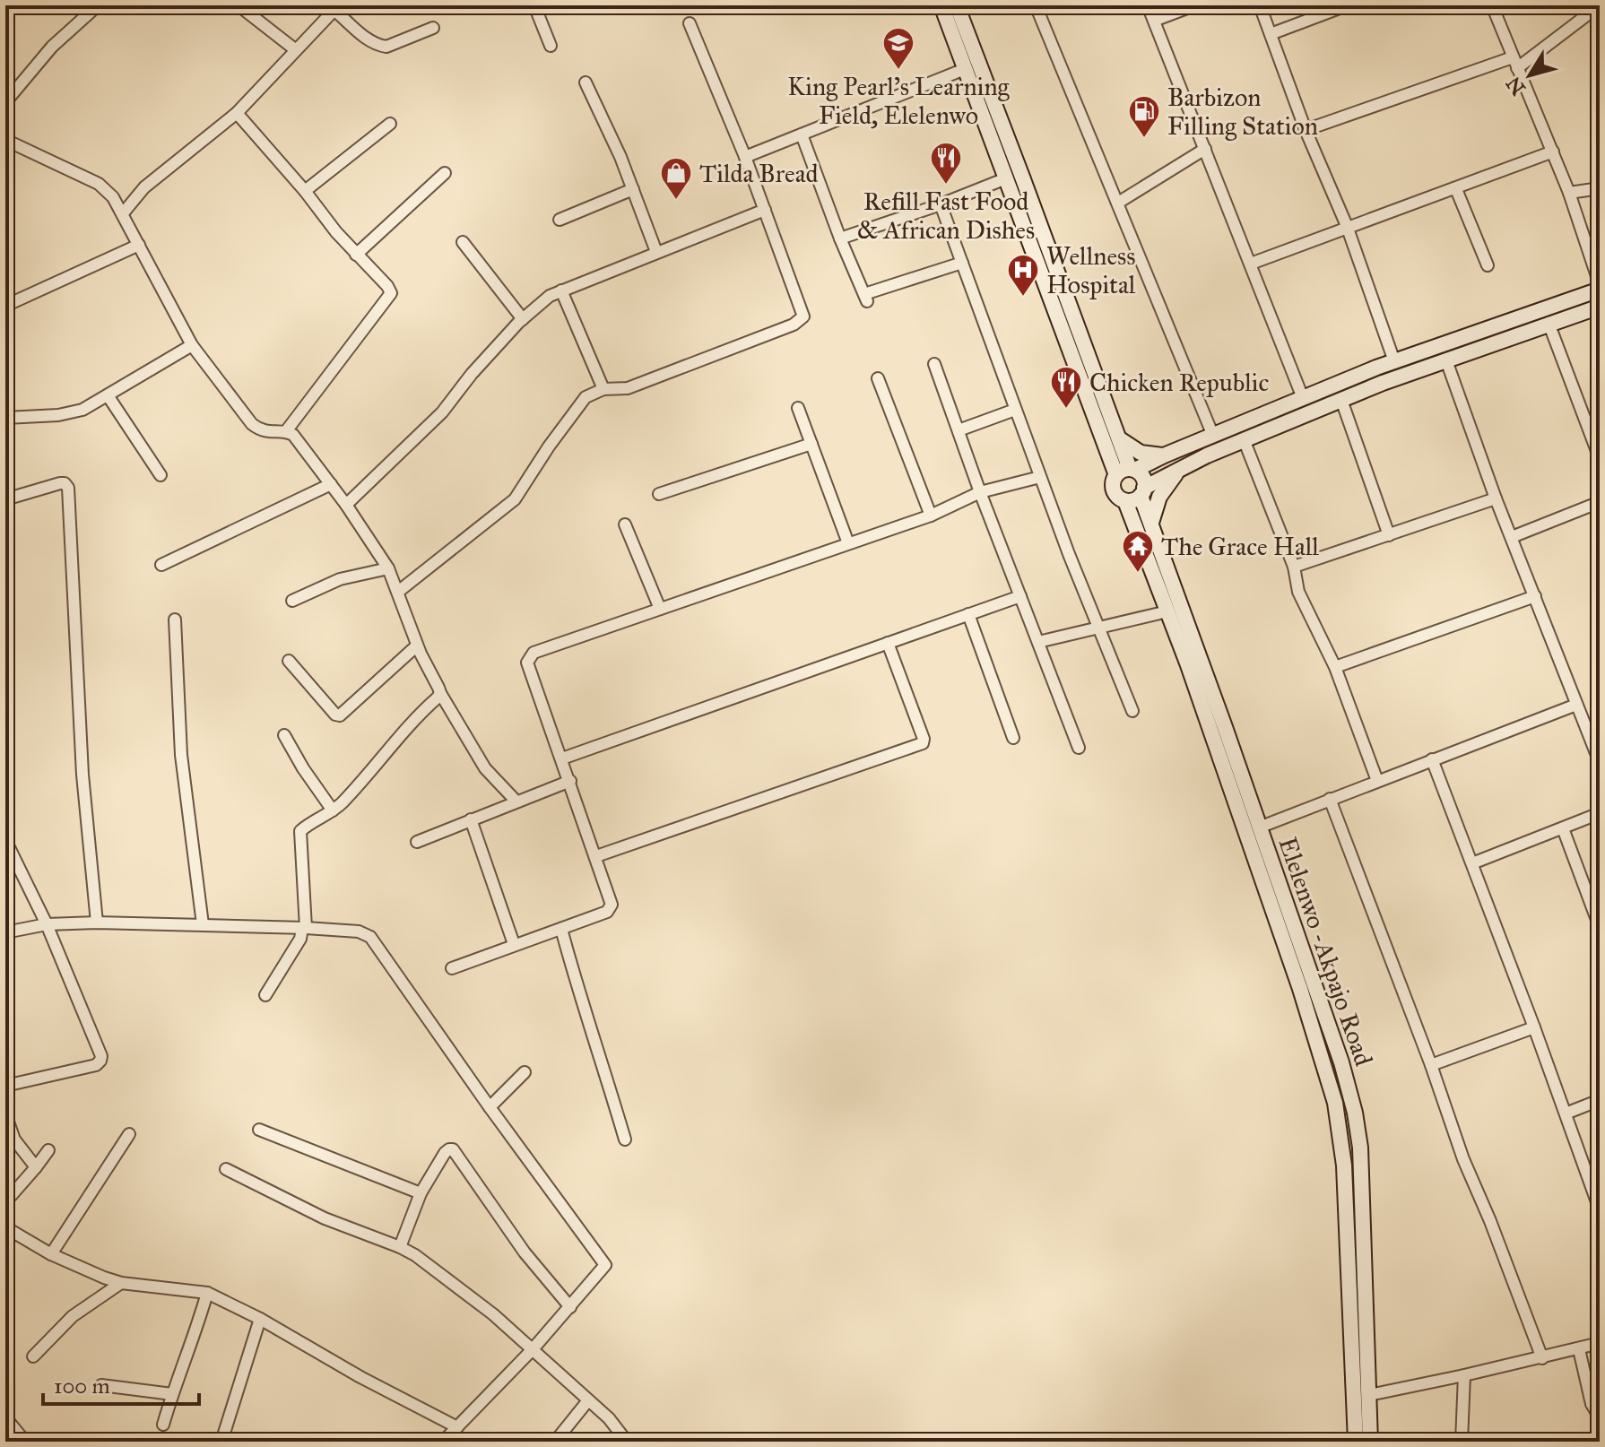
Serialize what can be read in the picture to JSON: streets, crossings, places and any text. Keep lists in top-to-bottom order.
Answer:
{
  "streets": {
    "main road": ["Elelenwo -Akpajo Road"]
  },
  "places": {
    "school or university": ["King Pearl's Learning Field, Elelenwo"],
    "fuel station": ["Barbizon Filling Station"],
    "restaurant": ["Refill Fast Food & African Dishes", "Chicken Republic"],
    "shop": ["Tilda Bread"],
    "hospital": ["Wellness Hospital"],
    "temple": ["The Grace Hall"]
  },
  "scale_bar": "100 m",
  "north": "bottom left"
}
